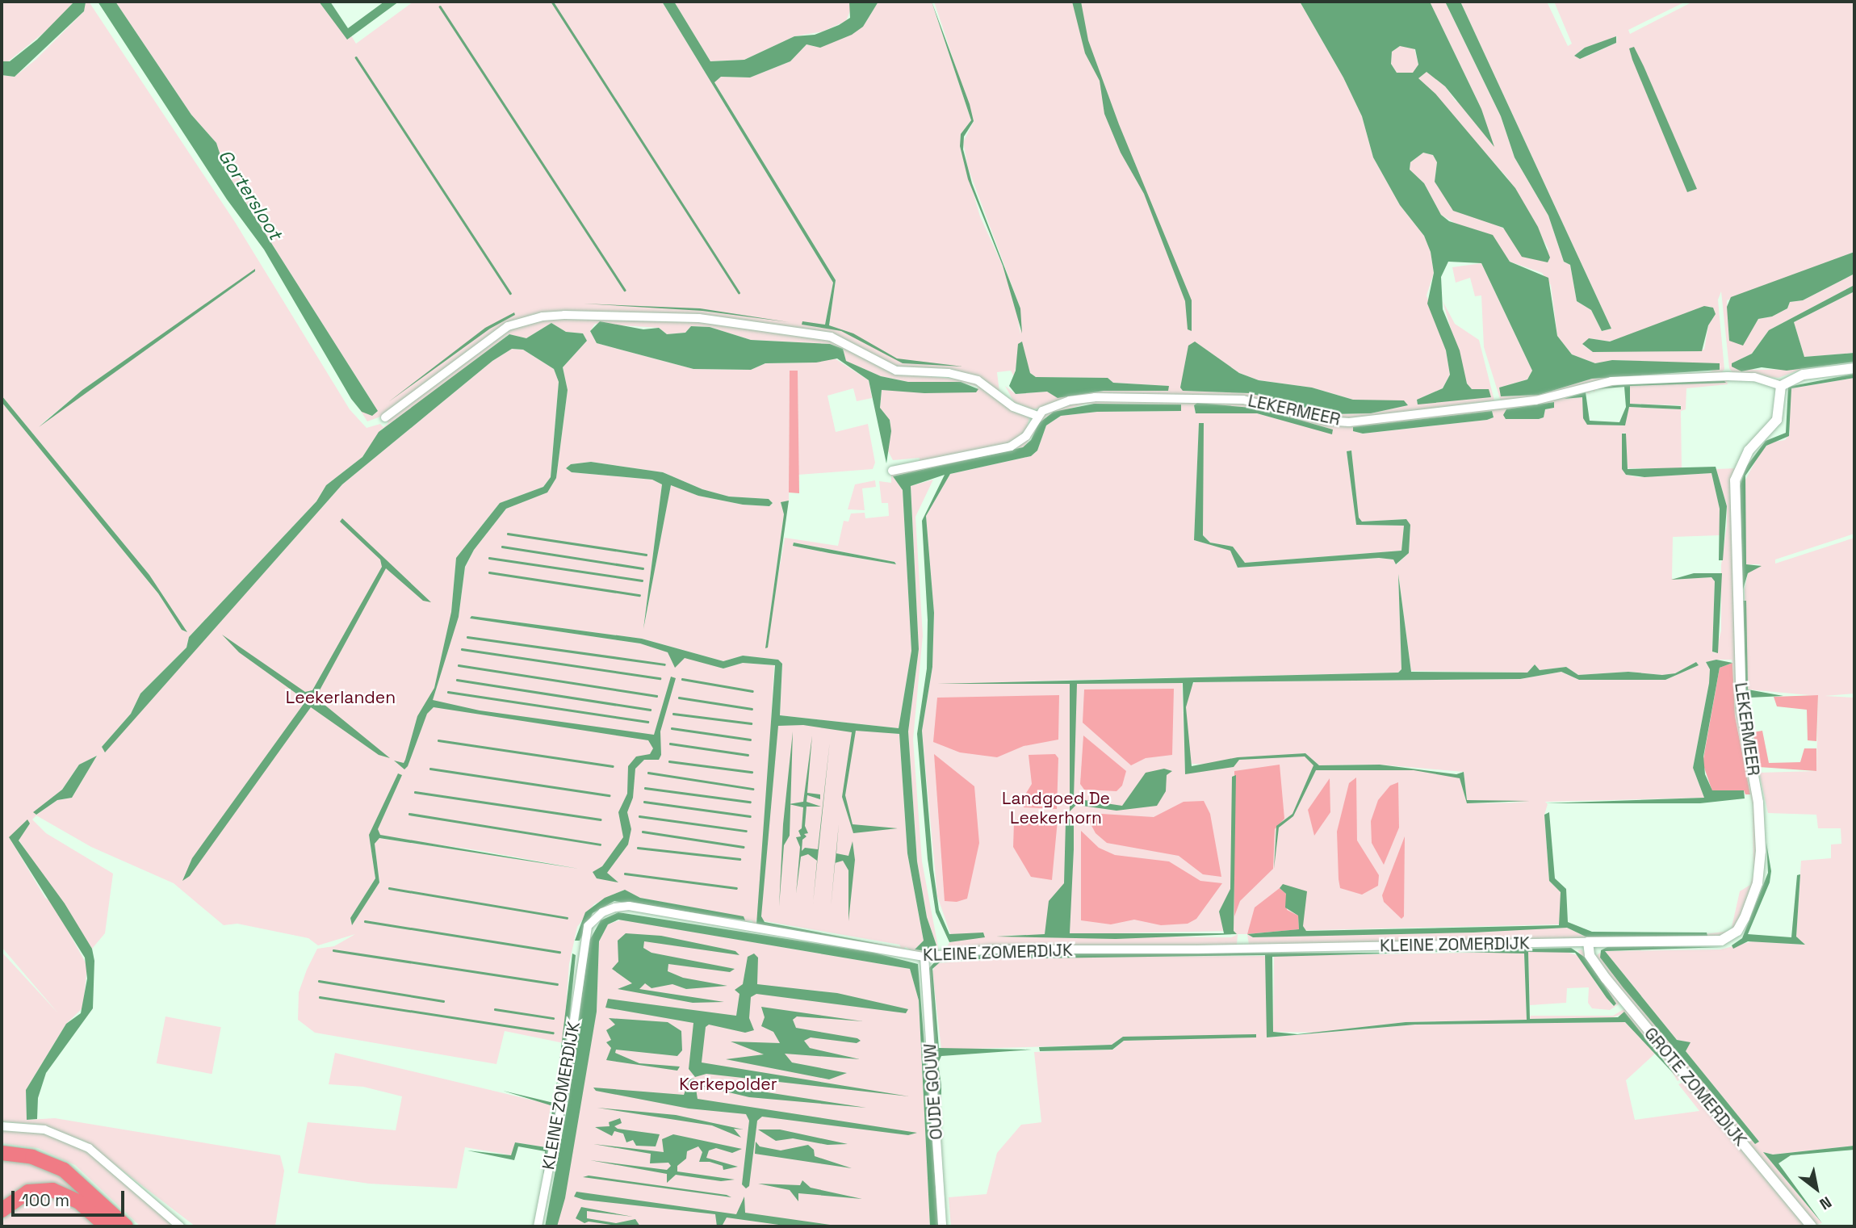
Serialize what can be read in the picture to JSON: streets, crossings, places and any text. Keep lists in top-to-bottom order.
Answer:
{
  "streets": {
    "street": [
      "LEKERMEER",
      "KLEINE ZOMERDIJK",
      "GROTE ZOMERDIJK",
      "OUDE GOUW"
    ]
  },
  "crossings": [
    ["LEKERMEER", "KLEINE ZOMERDIJK"],
    ["LEKERMEER", "GROTE ZOMERDIJK"],
    ["KLEINE ZOMERDIJK", "GROTE ZOMERDIJK"],
    ["KLEINE ZOMERDIJK", "OUDE GOUW"]
  ],
  "water": ["Gortersloot"],
  "parks": ["Leekerlanden", "Landgoed De Leekerhorn", "Kerkepolder"],
  "scale_bar": "100 m",
  "north": "bottom right"
}
